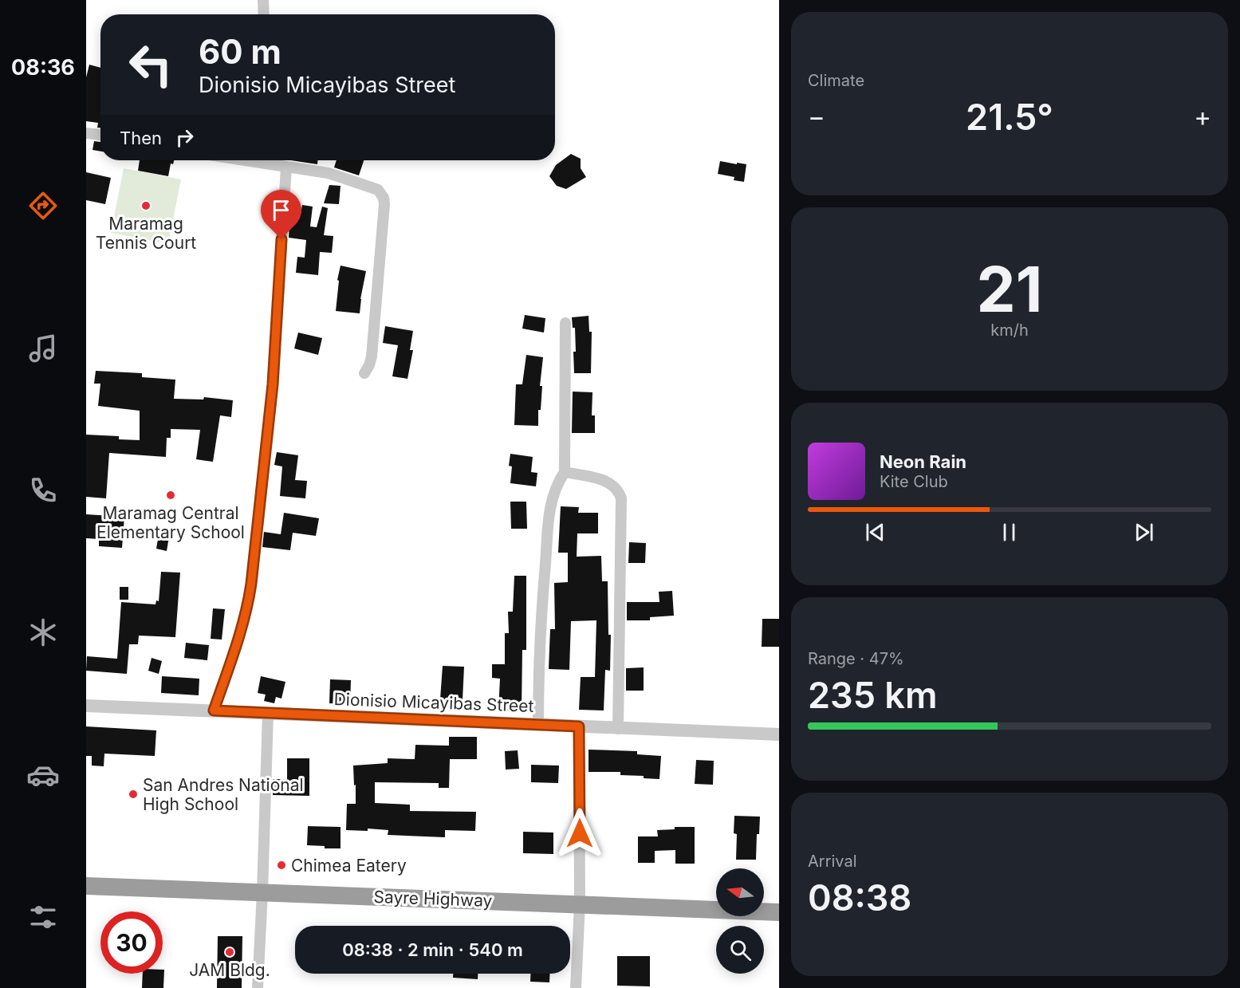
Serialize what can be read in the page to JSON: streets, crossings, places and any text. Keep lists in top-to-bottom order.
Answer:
{
  "streets": {
    "highway": ["Sayre Highway"],
    "street": ["Dionisio Micayibas Street"]
  },
  "places": [
    "Maramag Tennis Court",
    "Maramag Central Elementary School",
    "San Andres National High School",
    "Chimea Eatery",
    "JAM Bldg."
  ],
  "north": "left",
  "page": {
    "tabs": "08:36",
    "tile": [
      "Climate",
      ["21", "km/h"],
      ["Range · 47%", "235 km"],
      ["Arrival", "08:38"]
    ],
    "turn": ["60 m", "Dionisio Micayibas Street"],
    "heat": ["−", "21.5°", "+"],
    "then": "Then",
    "song": ["Neon Rain", "Kite Club"],
    "limit": "30",
    "trip": "08:38 · 2 min · 540 m"
  }
}
